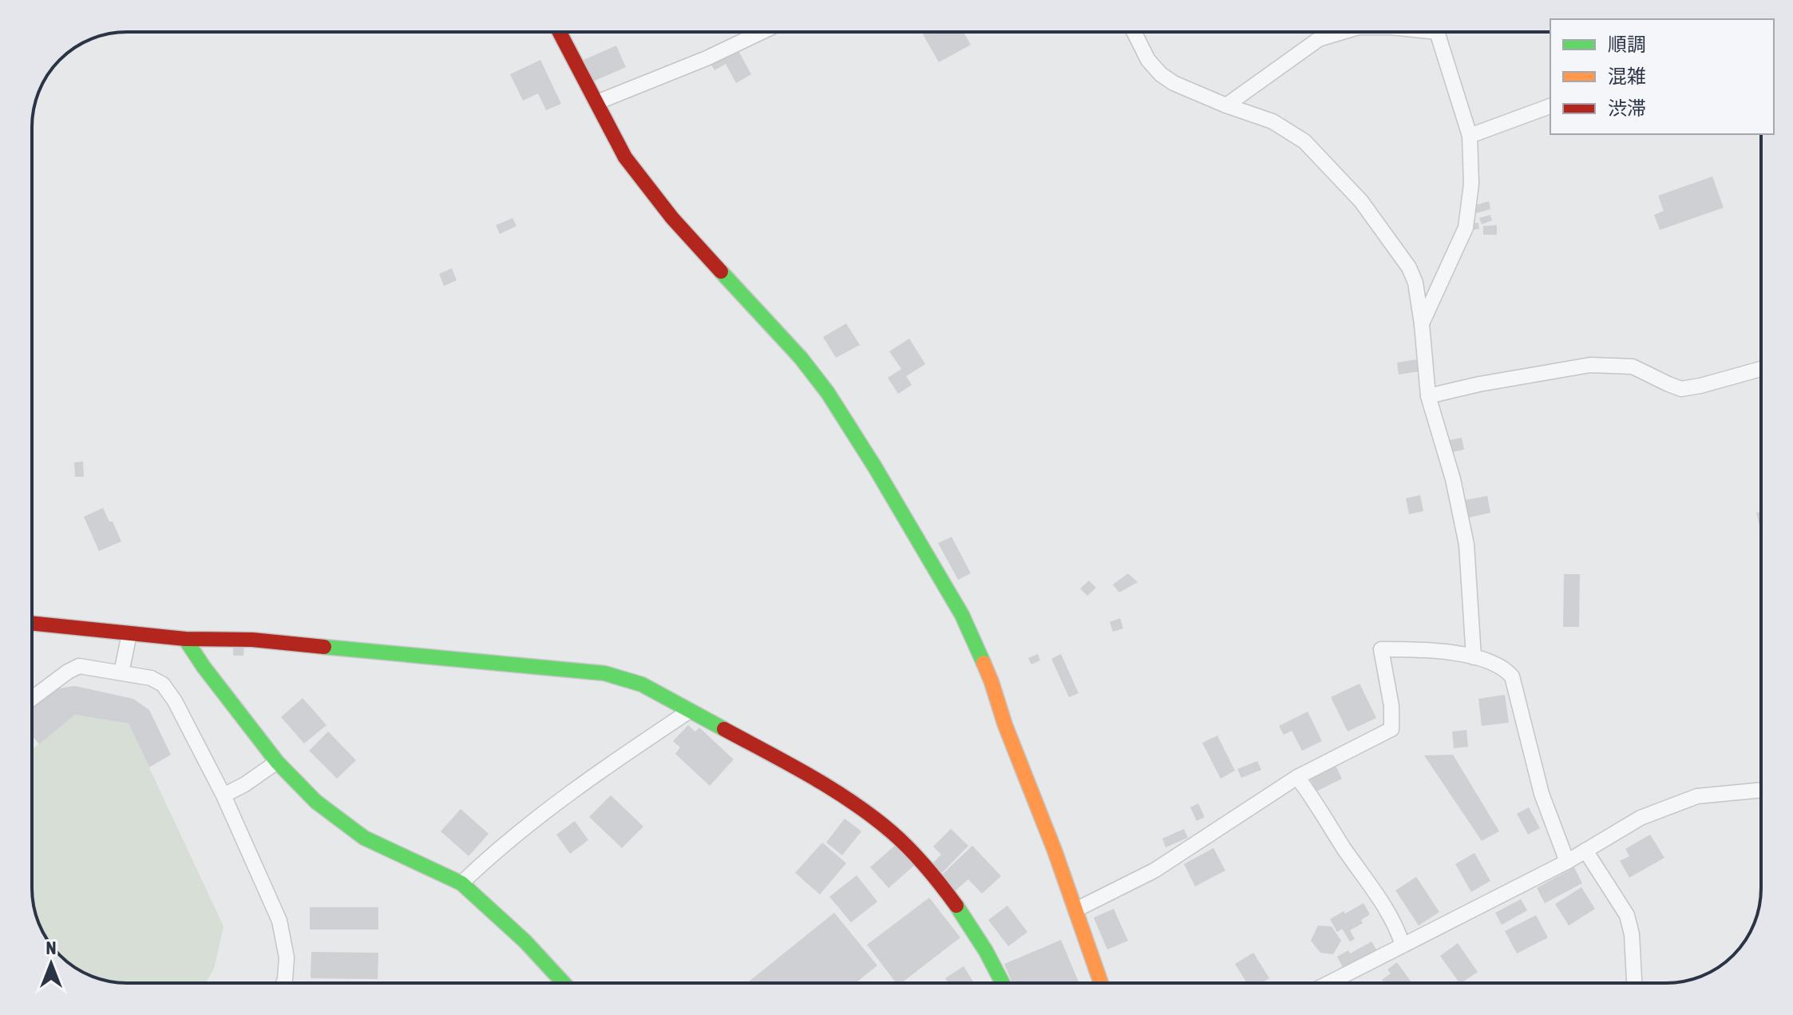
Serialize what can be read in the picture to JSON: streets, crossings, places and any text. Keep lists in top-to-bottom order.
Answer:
{
  "legend": ["順調", "混雑", "渋滞"],
  "north": "top"
}
